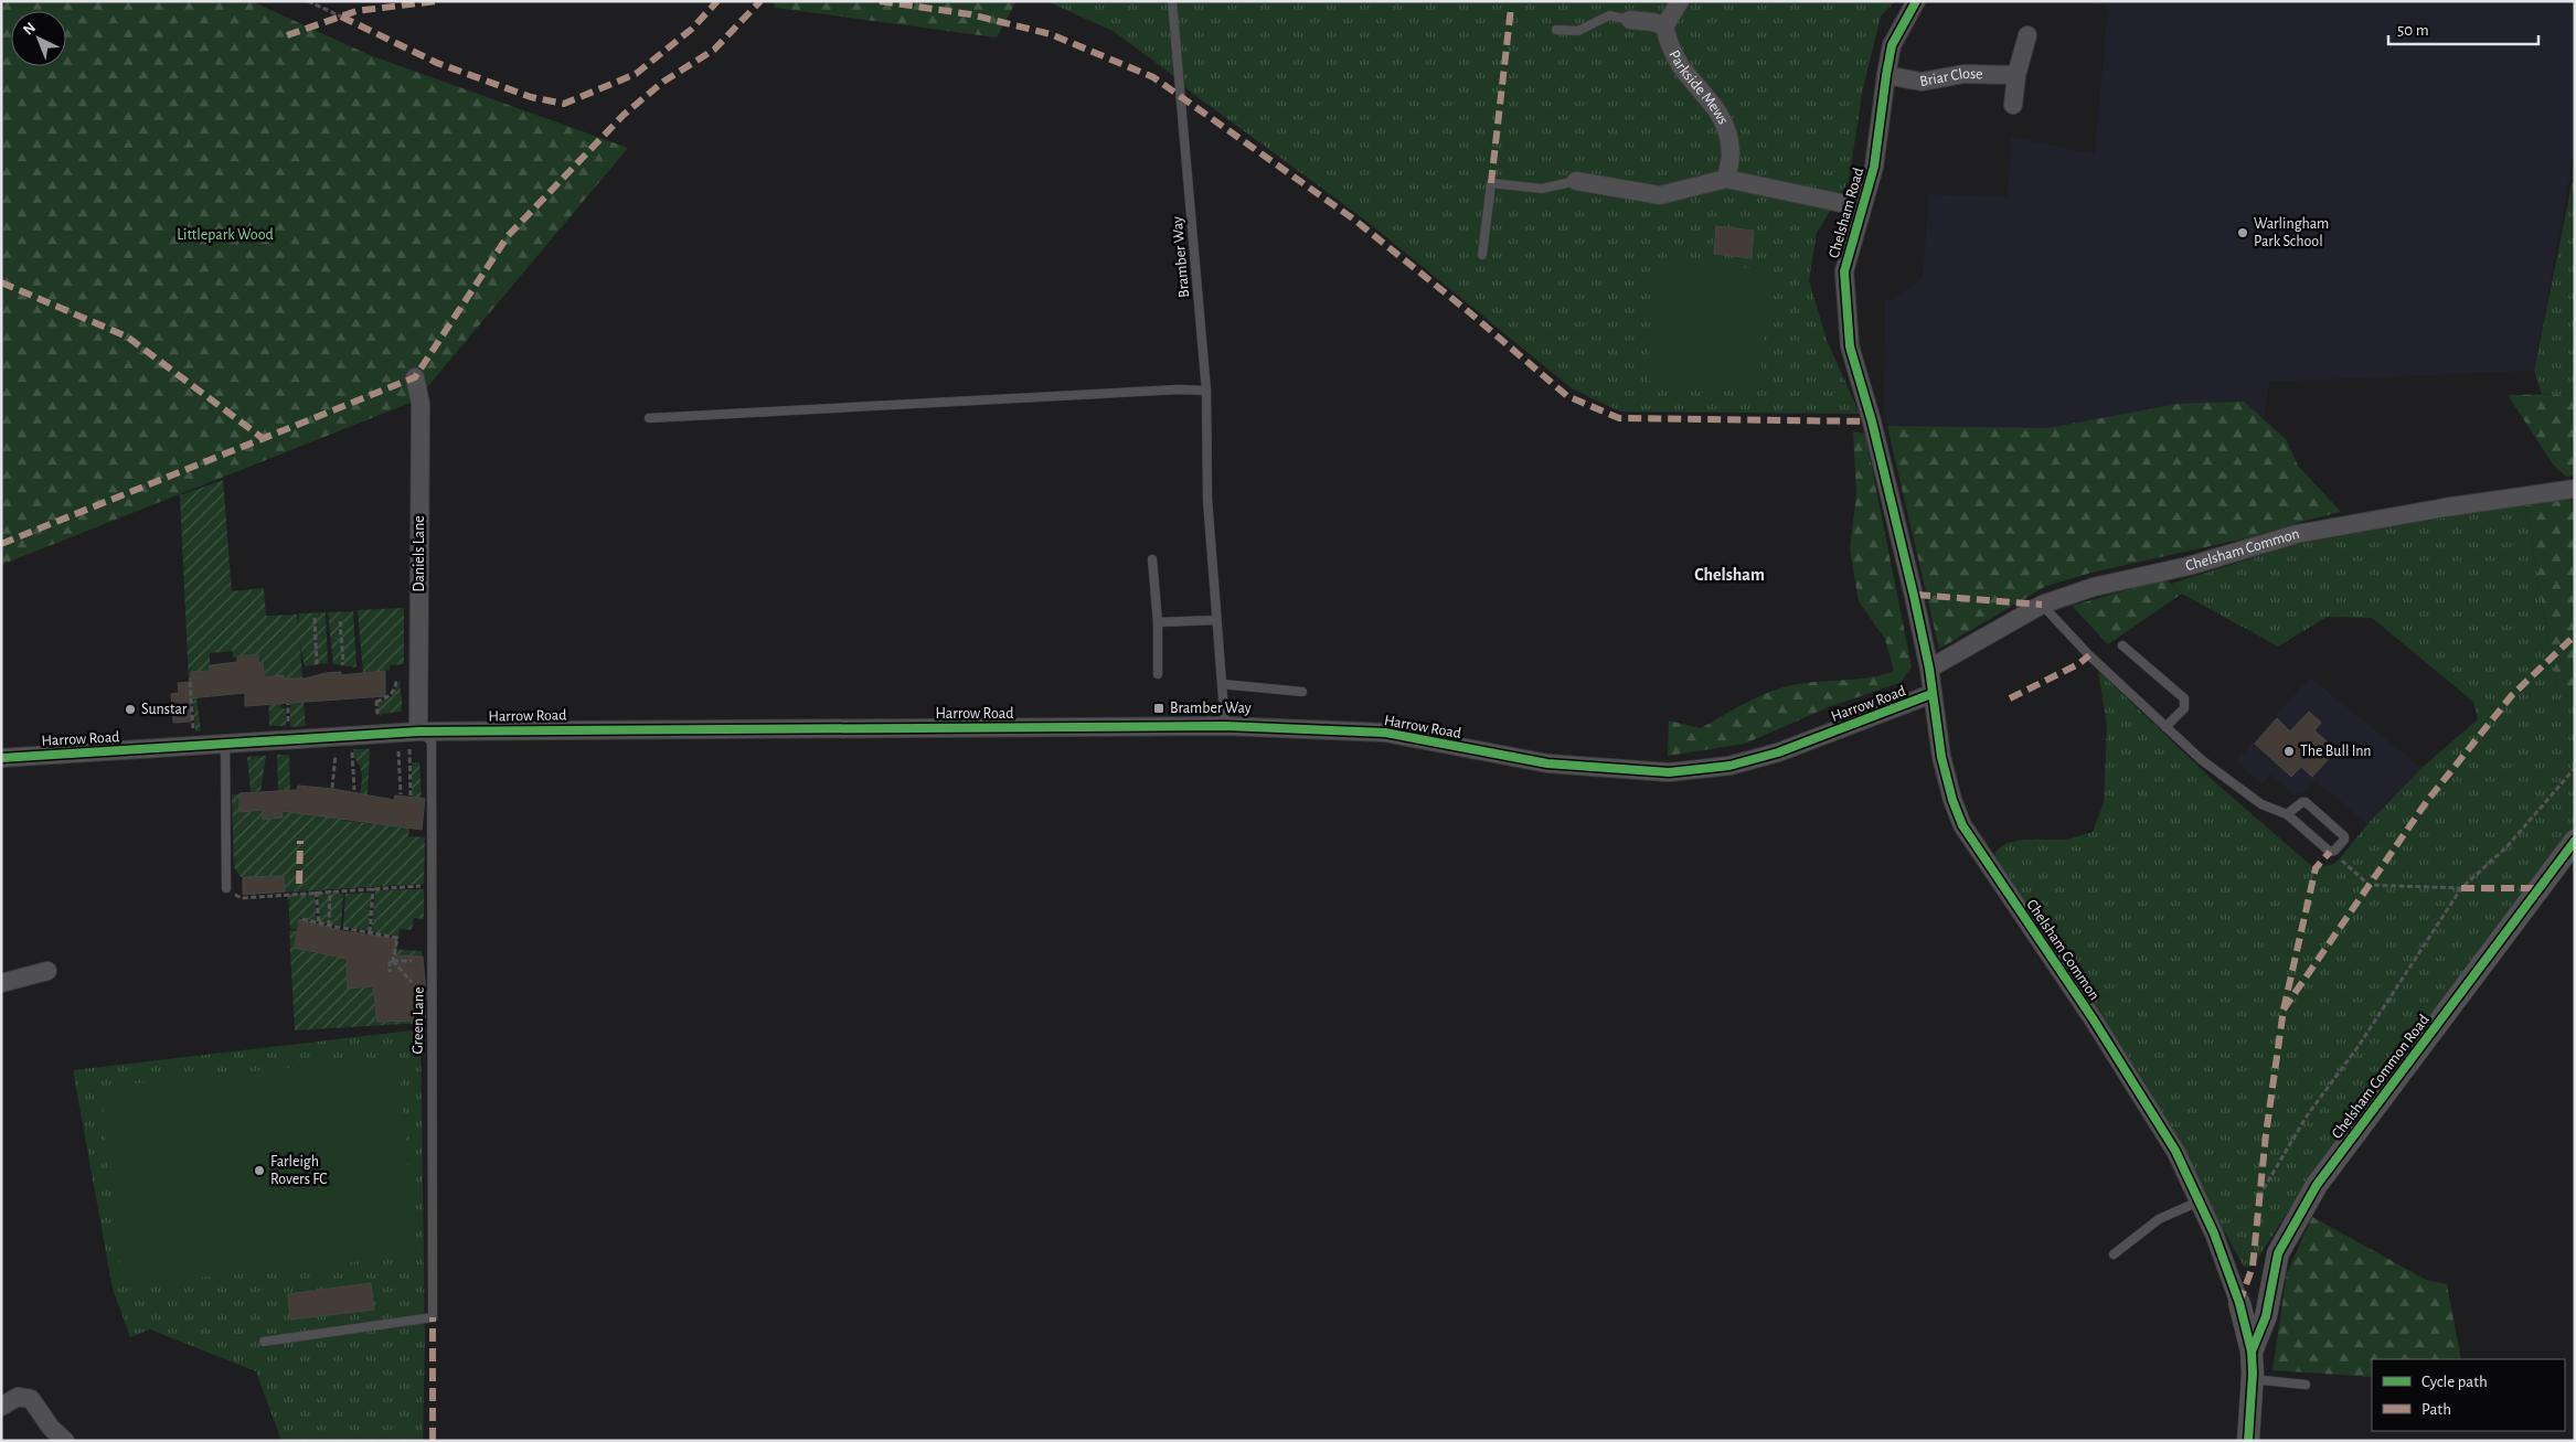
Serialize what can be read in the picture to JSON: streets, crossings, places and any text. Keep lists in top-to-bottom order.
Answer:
{
  "streets": {
    "street": [
      "Briar Close",
      "Parkside Mews",
      "Chelsham Road",
      "Chelsham Common",
      "Daniels Lane",
      "Harrow Road",
      "Chelsham Common Road"
    ],
    "lane": ["Bramber Way", "Green Lane"]
  },
  "crossings": [
    ["Briar Close", "Chelsham Road"],
    ["Chelsham Road", "Chelsham Common"],
    ["Bramber Way", "Harrow Road"],
    ["Chelsham Common", "Harrow Road"],
    ["Daniels Lane", "Harrow Road"],
    ["Daniels Lane", "Green Lane"],
    ["Harrow Road", "Green Lane"]
  ],
  "districts": ["Chelsham"],
  "parks": ["Littlepark Wood"],
  "places": {
    "other": [
      "Warlingham Park School",
      "Sunstar",
      "The Bull Inn",
      "Farleigh Rovers FC"
    ],
    "transit": ["Bramber Way"]
  },
  "legend": ["Cycle path", "Path"],
  "scale_bar": "50 m",
  "north": "top left"
}
